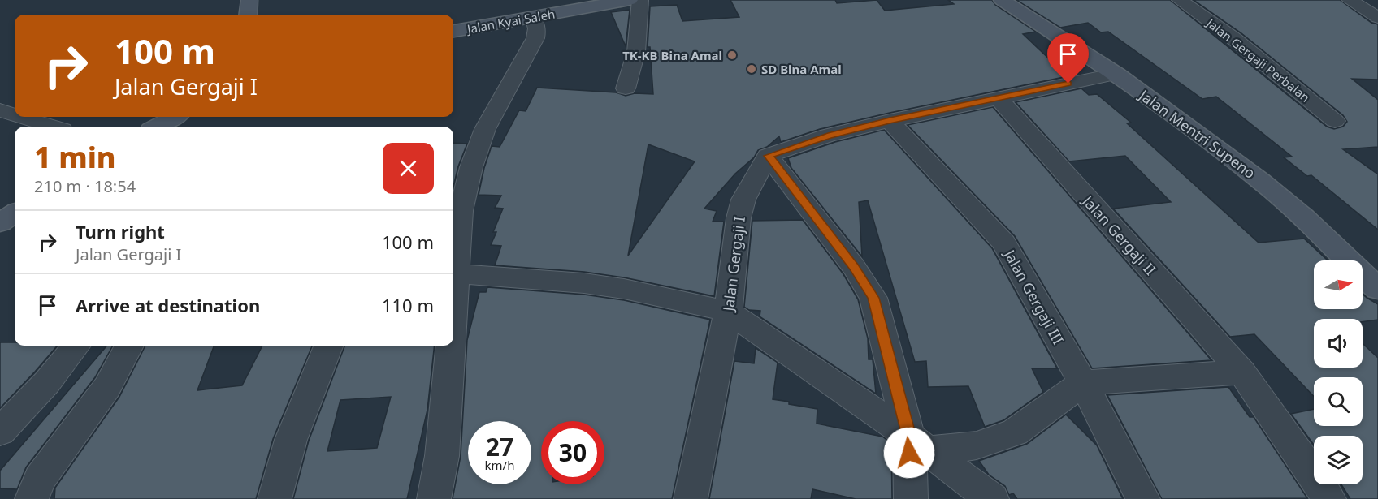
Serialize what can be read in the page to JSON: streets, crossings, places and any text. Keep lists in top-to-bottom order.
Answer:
{
  "streets": {
    "main road": ["Jalan Kyai Saleh", "Jalan Mentri Supeno"],
    "street": [
      "Jalan Gergaji Perbalan",
      "Jalan Gergaji II",
      "Jalan Gergaji I",
      "Jalan Gergaji III"
    ]
  },
  "places": ["TK-KB Bina Amal", "SD Bina Amal"],
  "north": "right",
  "page": {
    "turn": ["100 m", "Jalan Gergaji I"],
    "heading": ["1 min", "210 m · 18:54"],
    "list": [
      {
        "name": "Turn right",
        "note": "Jalan Gergaji I",
        "value": "100 m"
      },
      {
        "name": "Arrive at destination",
        "value": "110 m"
      }
    ],
    "speed": "27 km/h",
    "limit": "30"
  }
}
